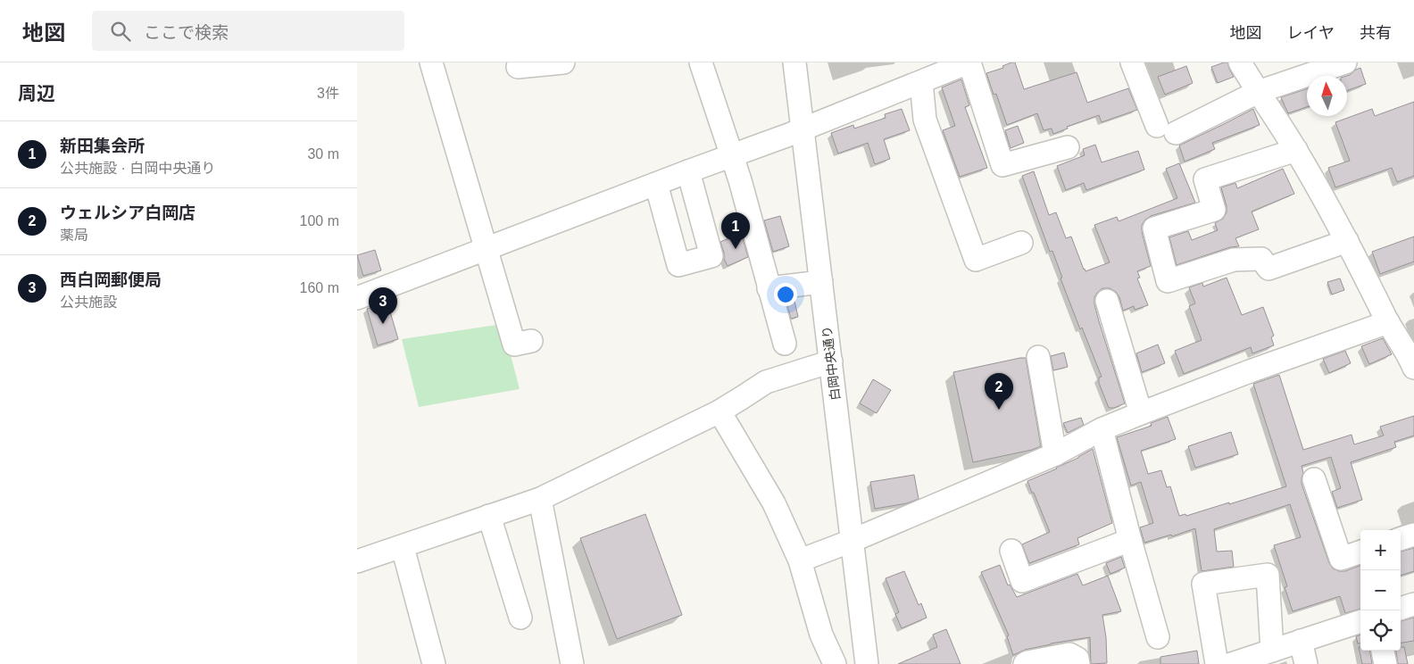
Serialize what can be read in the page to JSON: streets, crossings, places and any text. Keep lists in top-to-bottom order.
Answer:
{
  "streets": {
    "street": ["白岡中央通り"]
  },
  "north": "top",
  "page": {
    "header": "地図",
    "search": "ここで検索",
    "nav": ["地図", "レイヤ", "共有"],
    "heading": ["周辺", "3件"],
    "list": [
      {
        "mark": "1",
        "name": "新田集会所",
        "note": "公共施設 · 白岡中央通り",
        "value": "30 m"
      },
      {
        "mark": "2",
        "name": "ウェルシア白岡店",
        "note": "薬局",
        "value": "100 m"
      },
      {
        "mark": "3",
        "name": "西白岡郵便局",
        "note": "公共施設",
        "value": "160 m"
      }
    ],
    "pins": ["1", "3", "2"],
    "map_buttons": ["+", "−"]
  }
}
